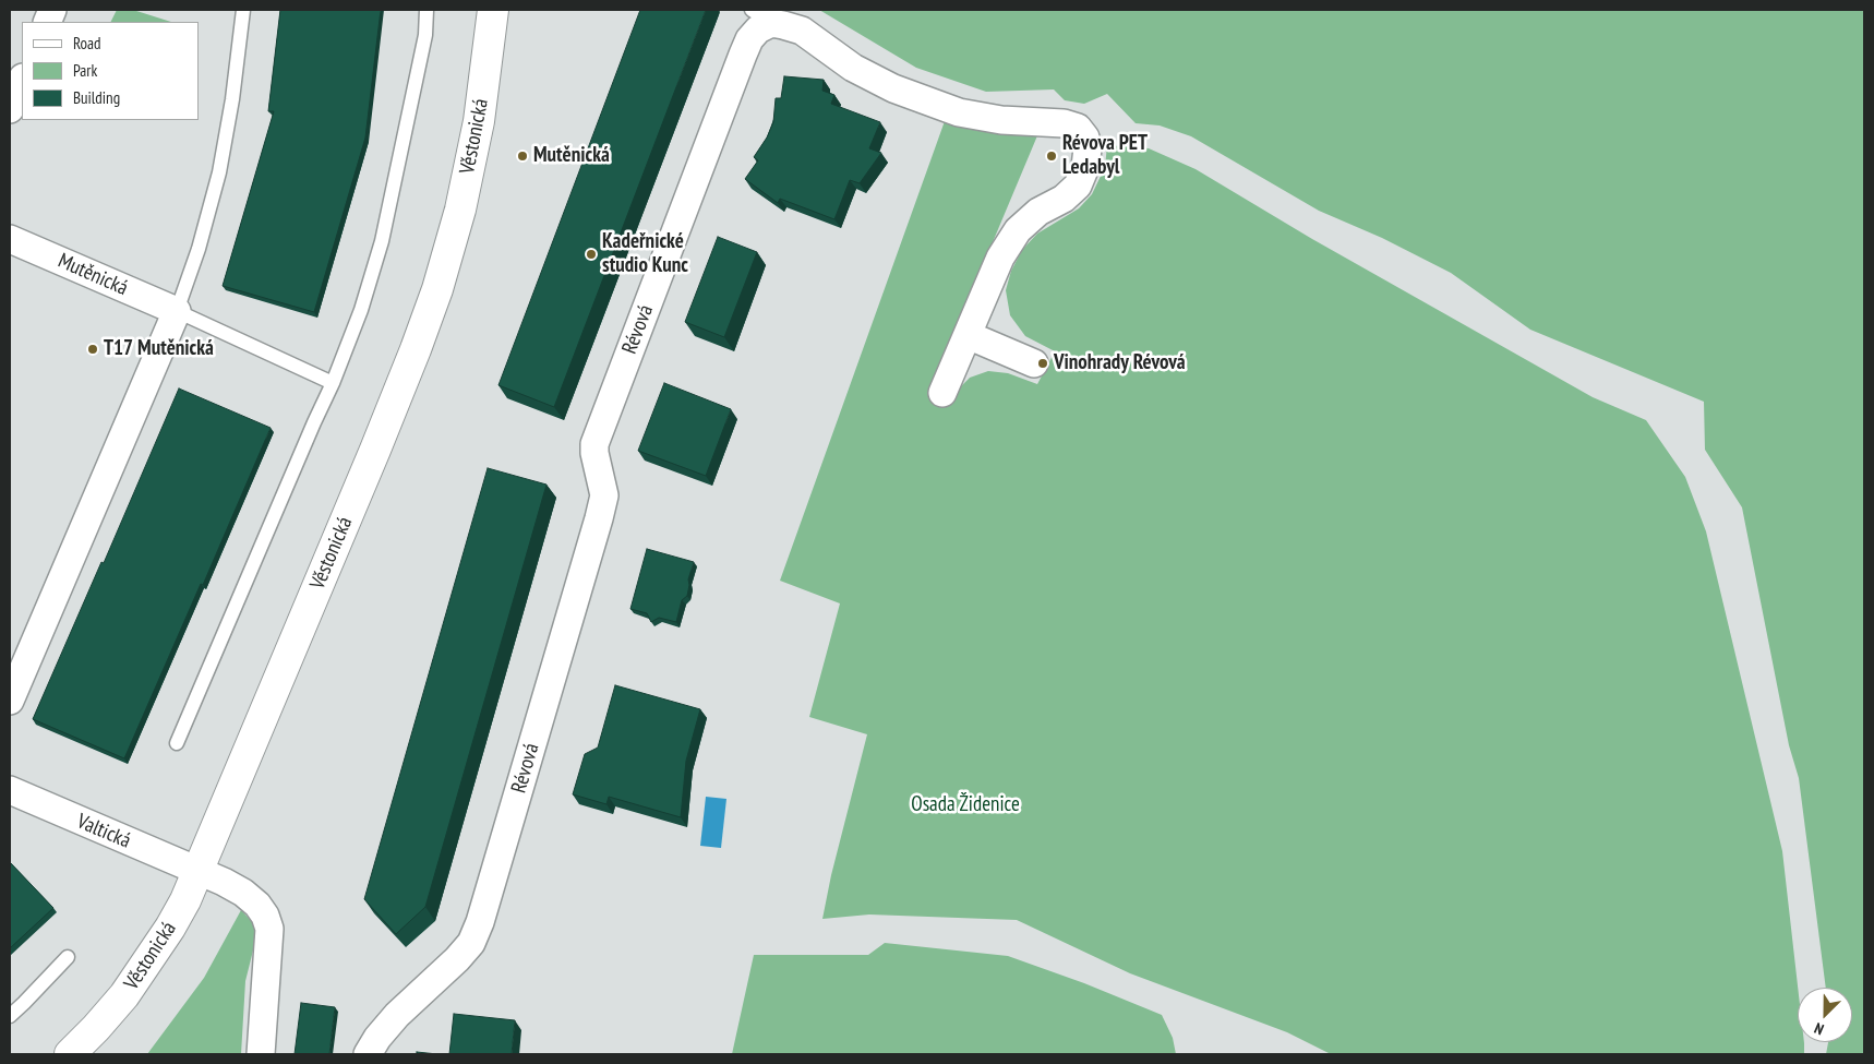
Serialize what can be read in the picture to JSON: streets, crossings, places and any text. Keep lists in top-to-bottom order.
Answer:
{
  "streets": {
    "street": [
      "Věstonická",
      "Mutěnická",
      "Révová",
      "Valtická"
    ]
  },
  "crossings": [
    ["Věstonická", "Valtická"]
  ],
  "parks": ["Osada Židenice"],
  "places": [
    "Mutěnická",
    "Révova PET Ledabyl",
    "Kadeřnické studio Kunc",
    "T17 Mutěnická",
    "Vinohrady Révová"
  ],
  "legend": ["Road", "Park", "Building"],
  "north": "bottom left"
}
